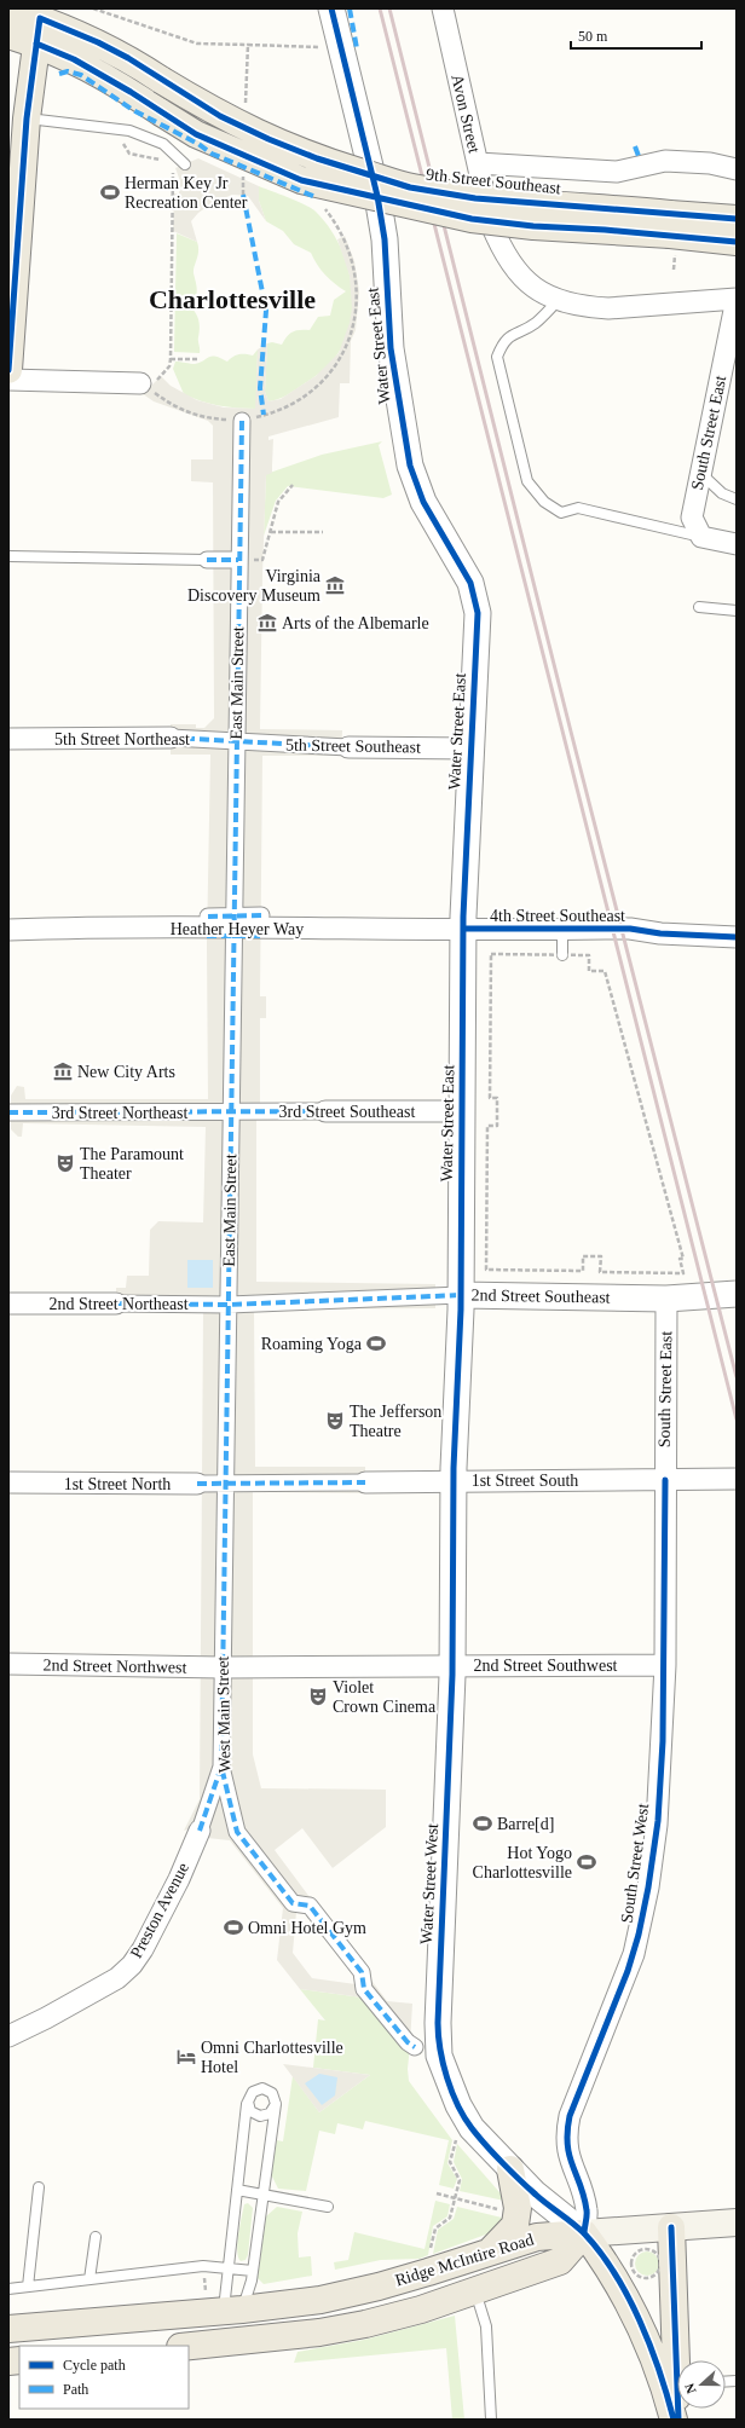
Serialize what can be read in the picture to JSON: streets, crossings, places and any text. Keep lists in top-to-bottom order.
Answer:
{
  "streets": {
    "main road": ["9th Street Southeast", "Ridge McIntire Road"],
    "street": [
      "Avon Street",
      "Water Street East",
      "South Street East",
      "East Main Street",
      "5th Street Northeast",
      "5th Street Southeast",
      "4th Street Southeast",
      "Heather Heyer Way",
      "3rd Street Southeast",
      "3rd Street Northeast",
      "2nd Street Southeast",
      "2nd Street Northeast",
      "1st Street South",
      "1st Street North",
      "2nd Street Southwest",
      "2nd Street Northwest",
      "West Main Street",
      "South Street West",
      "Water Street West",
      "Preston Avenue"
    ]
  },
  "crossings": [
    ["Avon Street", "South Street East"],
    ["Water Street East", "5th Street Southeast"],
    ["Water Street East", "4th Street Southeast"],
    ["Water Street East", "Heather Heyer Way"],
    ["Water Street East", "3rd Street Southeast"],
    ["Water Street East", "2nd Street Southeast"],
    ["Water Street East", "1st Street South"],
    ["Water Street East", "Water Street West"],
    ["South Street East", "2nd Street Southeast"],
    ["South Street East", "1st Street South"],
    ["South Street East", "South Street West"],
    ["East Main Street", "5th Street Northeast"],
    ["East Main Street", "5th Street Southeast"],
    ["East Main Street", "Heather Heyer Way"],
    ["East Main Street", "3rd Street Southeast"],
    ["East Main Street", "3rd Street Northeast"],
    ["East Main Street", "2nd Street Southeast"],
    ["East Main Street", "2nd Street Northeast"],
    ["East Main Street", "1st Street South"],
    ["East Main Street", "1st Street North"],
    ["East Main Street", "West Main Street"],
    ["5th Street Northeast", "5th Street Southeast"],
    ["4th Street Southeast", "Heather Heyer Way"],
    ["3rd Street Southeast", "3rd Street Northeast"],
    ["2nd Street Southeast", "2nd Street Northeast"],
    ["1st Street South", "1st Street North"],
    ["1st Street South", "West Main Street"],
    ["1st Street South", "South Street West"],
    ["1st Street South", "Water Street West"],
    ["1st Street North", "West Main Street"],
    ["2nd Street Southwest", "2nd Street Northwest"],
    ["2nd Street Southwest", "West Main Street"],
    ["2nd Street Southwest", "South Street West"],
    ["2nd Street Southwest", "Water Street West"],
    ["2nd Street Northwest", "West Main Street"],
    ["South Street West", "Water Street West"],
    ["South Street West", "Ridge McIntire Road"],
    ["Water Street West", "Ridge McIntire Road"]
  ],
  "districts": ["Charlottesville"],
  "places": {
    "sports": [
      "Herman Key Jr Recreation Center",
      "Roaming Yoga",
      "Barre[d]",
      "Hot Yogo Charlottesville",
      "Omni Hotel Gym"
    ],
    "museum": ["Virginia Discovery Museum", "Arts of the Albemarle", "New City Arts"],
    "theatre": ["The Paramount Theater", "The Jefferson Theatre", "Violet Crown Cinema"],
    "hotel": ["Omni Charlottesville Hotel"]
  },
  "legend": ["Cycle path", "Path"],
  "scale_bar": "50 m",
  "north": "left"
}
